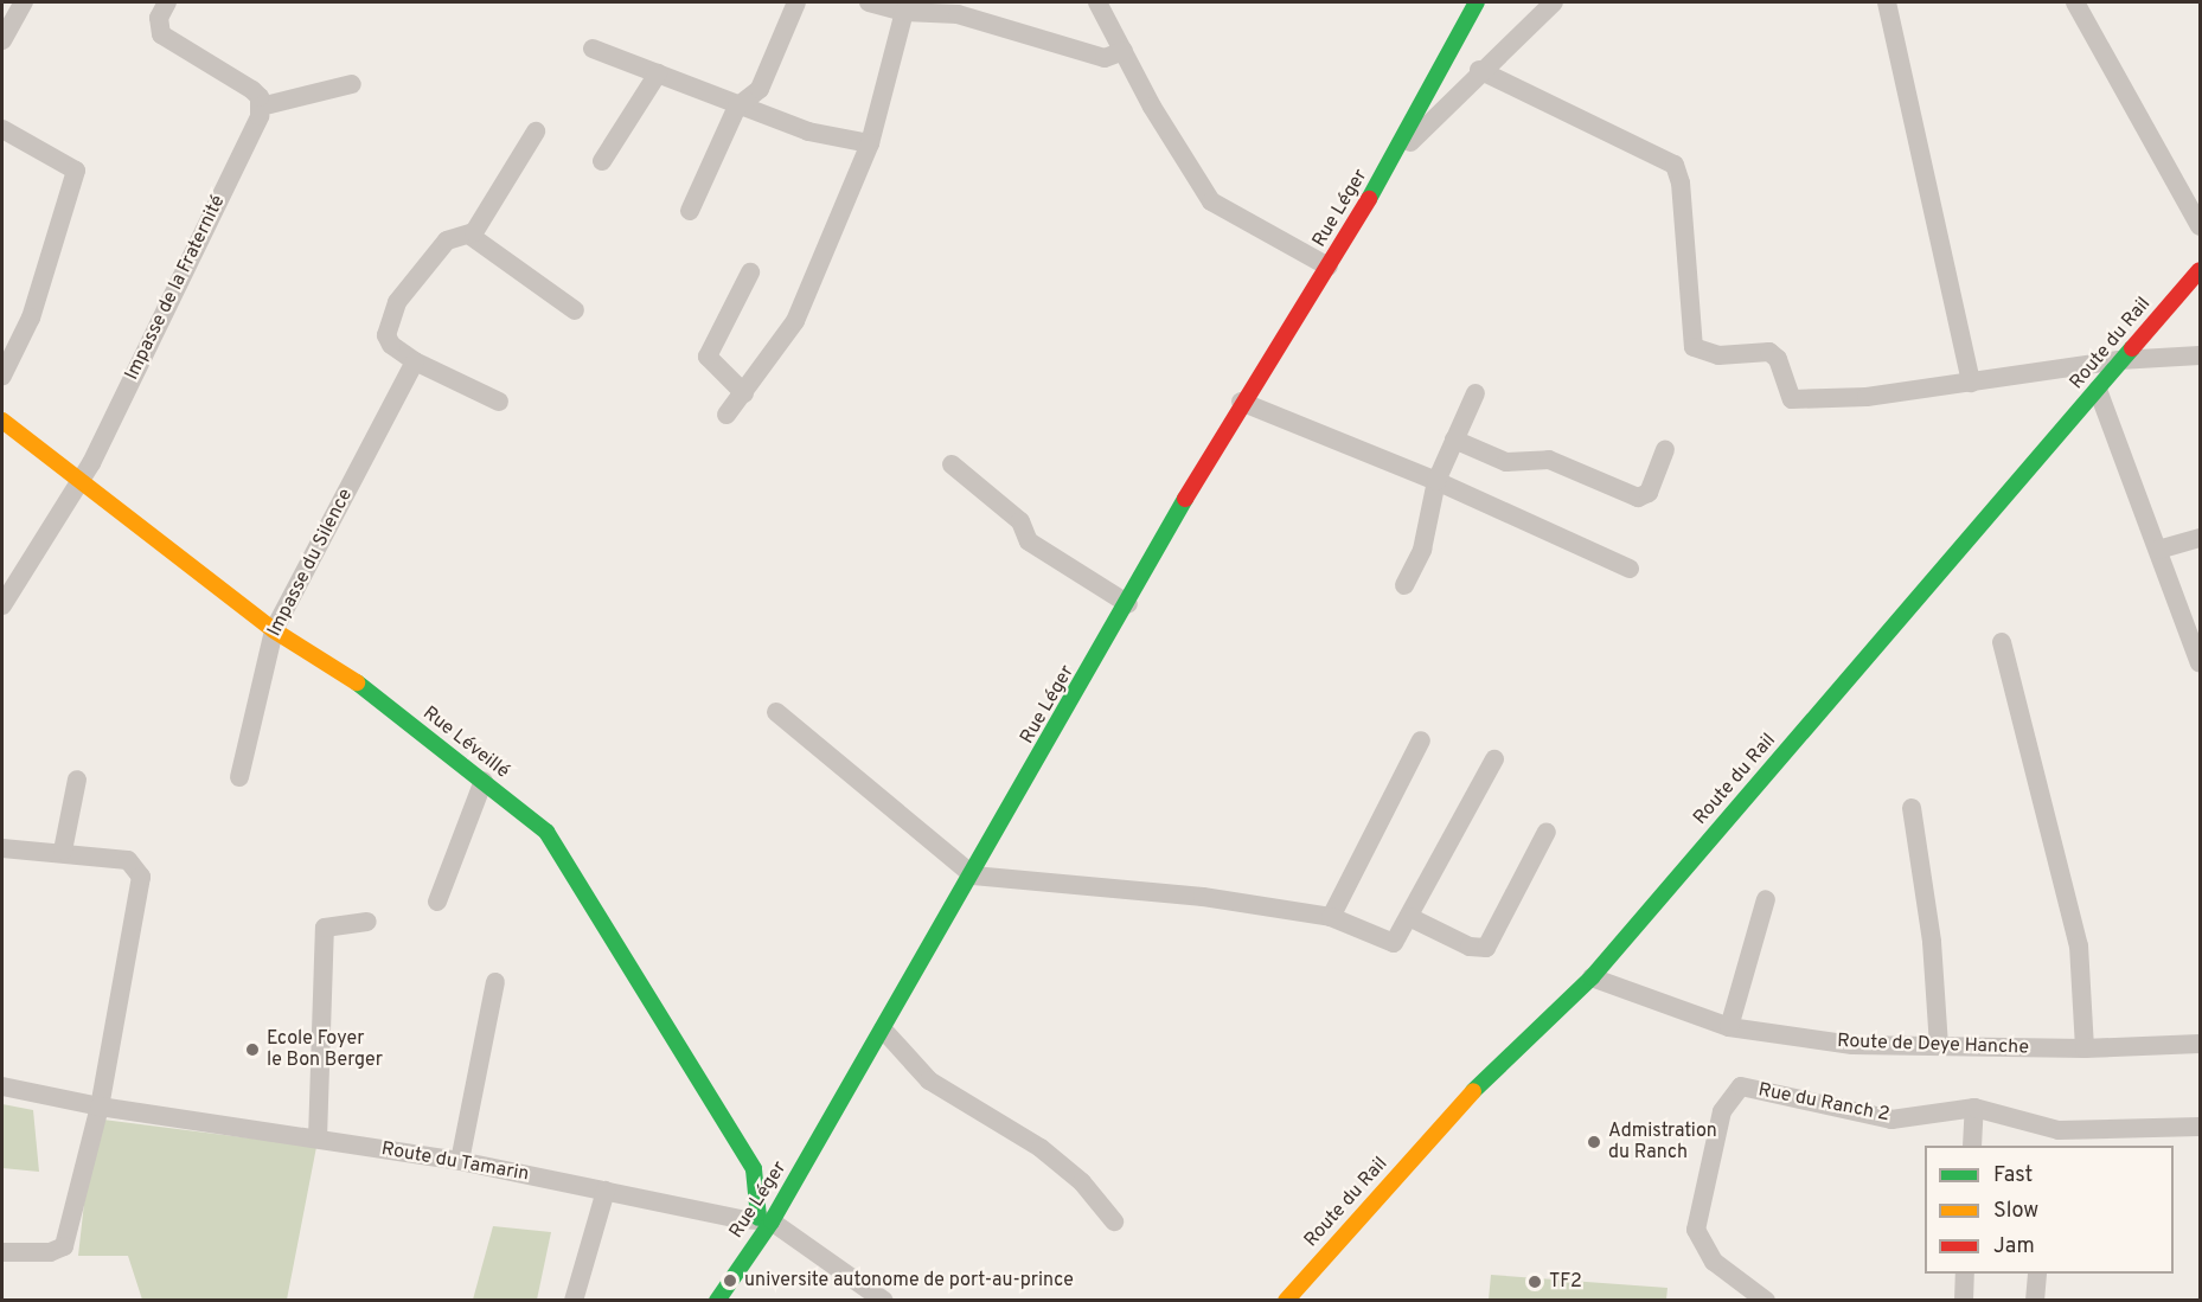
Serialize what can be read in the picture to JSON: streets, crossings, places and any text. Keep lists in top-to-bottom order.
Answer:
{
  "streets": {
    "street": [
      "Rue Léger",
      "Impasse de la Fraternité",
      "Route du Rail",
      "Impasse du Silence",
      "Rue Léveillé",
      "Route de Deye Hanche",
      "Rue du Ranch 2",
      "Route du Tamarin"
    ]
  },
  "crossings": [
    ["Rue Léger", "Rue Léveillé"],
    ["Rue Léger", "Route du Tamarin"],
    ["Impasse de la Fraternité", "Rue Léveillé"],
    ["Route du Rail", "Route de Deye Hanche"],
    ["Impasse du Silence", "Rue Léveillé"],
    ["Rue Léveillé", "Route du Tamarin"]
  ],
  "places": [
    "Ecole Foyer le Bon Berger",
    "Admistration du Ranch",
    "universite autonome de port-au-prince",
    "TF2"
  ],
  "legend": ["Fast", "Slow", "Jam"]
}
